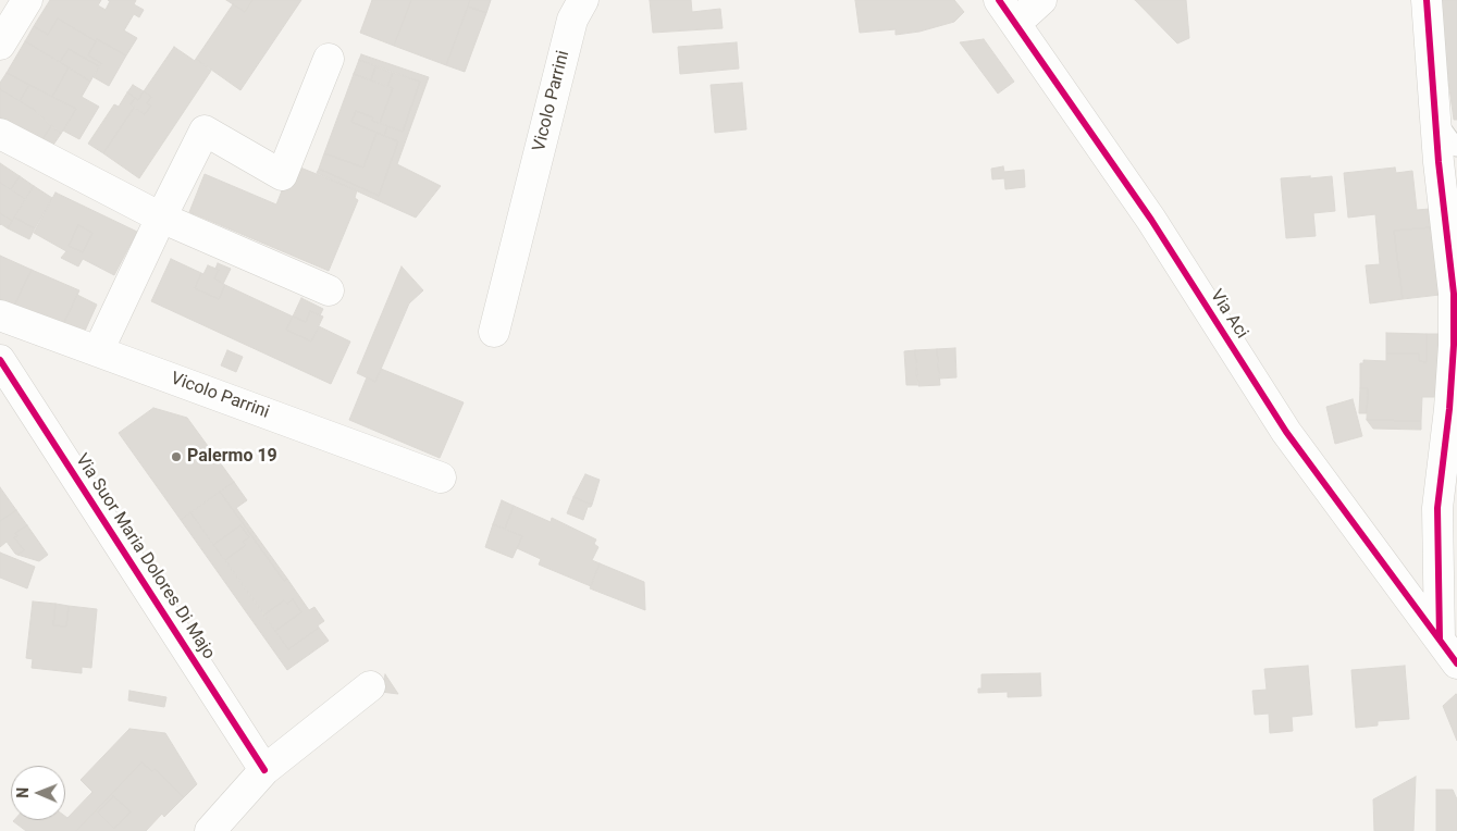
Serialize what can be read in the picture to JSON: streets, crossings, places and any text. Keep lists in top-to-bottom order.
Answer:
{
  "streets": {
    "street": ["Vicolo Parrini", "Via Aci", "Via Suor Maria Dolores Di Majo"]
  },
  "places": ["Palermo 19"],
  "north": "left"
}
